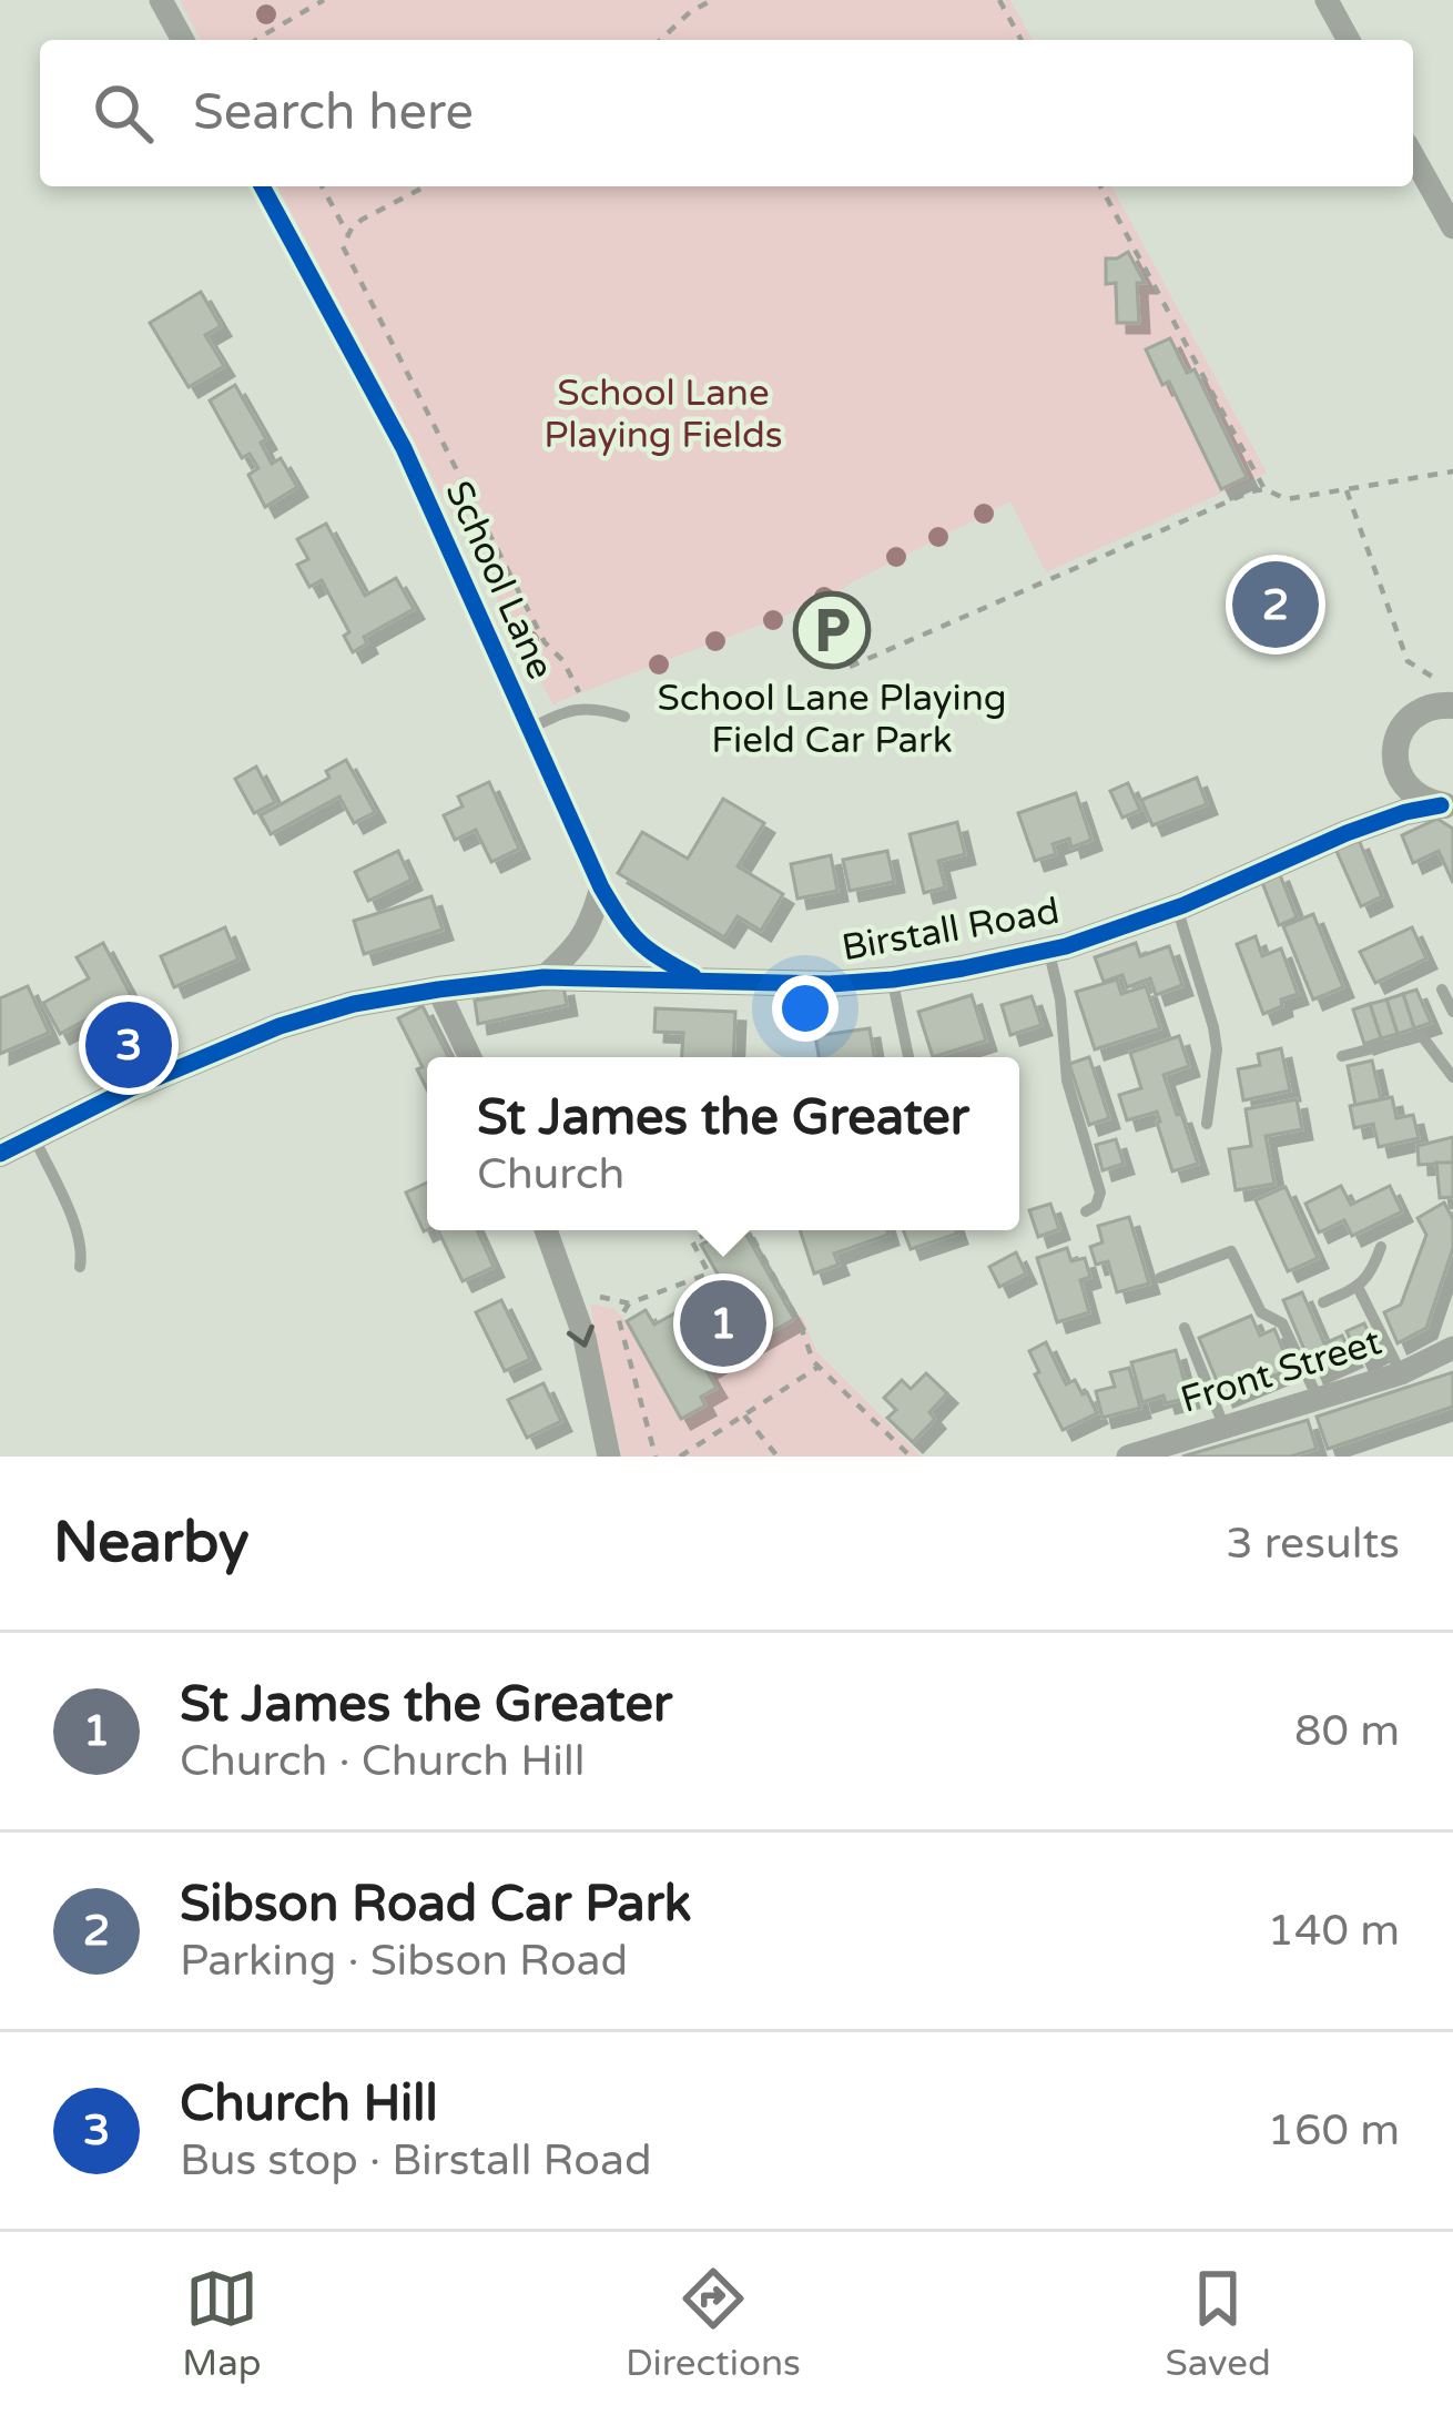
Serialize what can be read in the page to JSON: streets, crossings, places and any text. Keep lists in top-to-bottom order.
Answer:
{
  "streets": {
    "street": ["School Lane", "Birstall Road", "Front Street"]
  },
  "crossings": [
    ["School Lane", "Birstall Road"]
  ],
  "parks": ["School Lane Playing Fields"],
  "places": {
    "parking": ["School Lane Playing Field Car Park"]
  },
  "page": {
    "search": "Search here",
    "pins": ["2", "3", "1"],
    "popup": ["St James the Greater", "Church"],
    "heading": ["Nearby", "3 results"],
    "list": [
      {
        "mark": "1",
        "name": "St James the Greater",
        "note": "Church · Church Hill",
        "value": "80 m"
      },
      {
        "mark": "2",
        "name": "Sibson Road Car Park",
        "note": "Parking · Sibson Road",
        "value": "140 m"
      },
      {
        "mark": "3",
        "name": "Church Hill",
        "note": "Bus stop · Birstall Road",
        "value": "160 m"
      }
    ],
    "nav": ["Map", "Directions", "Saved"]
  }
}
